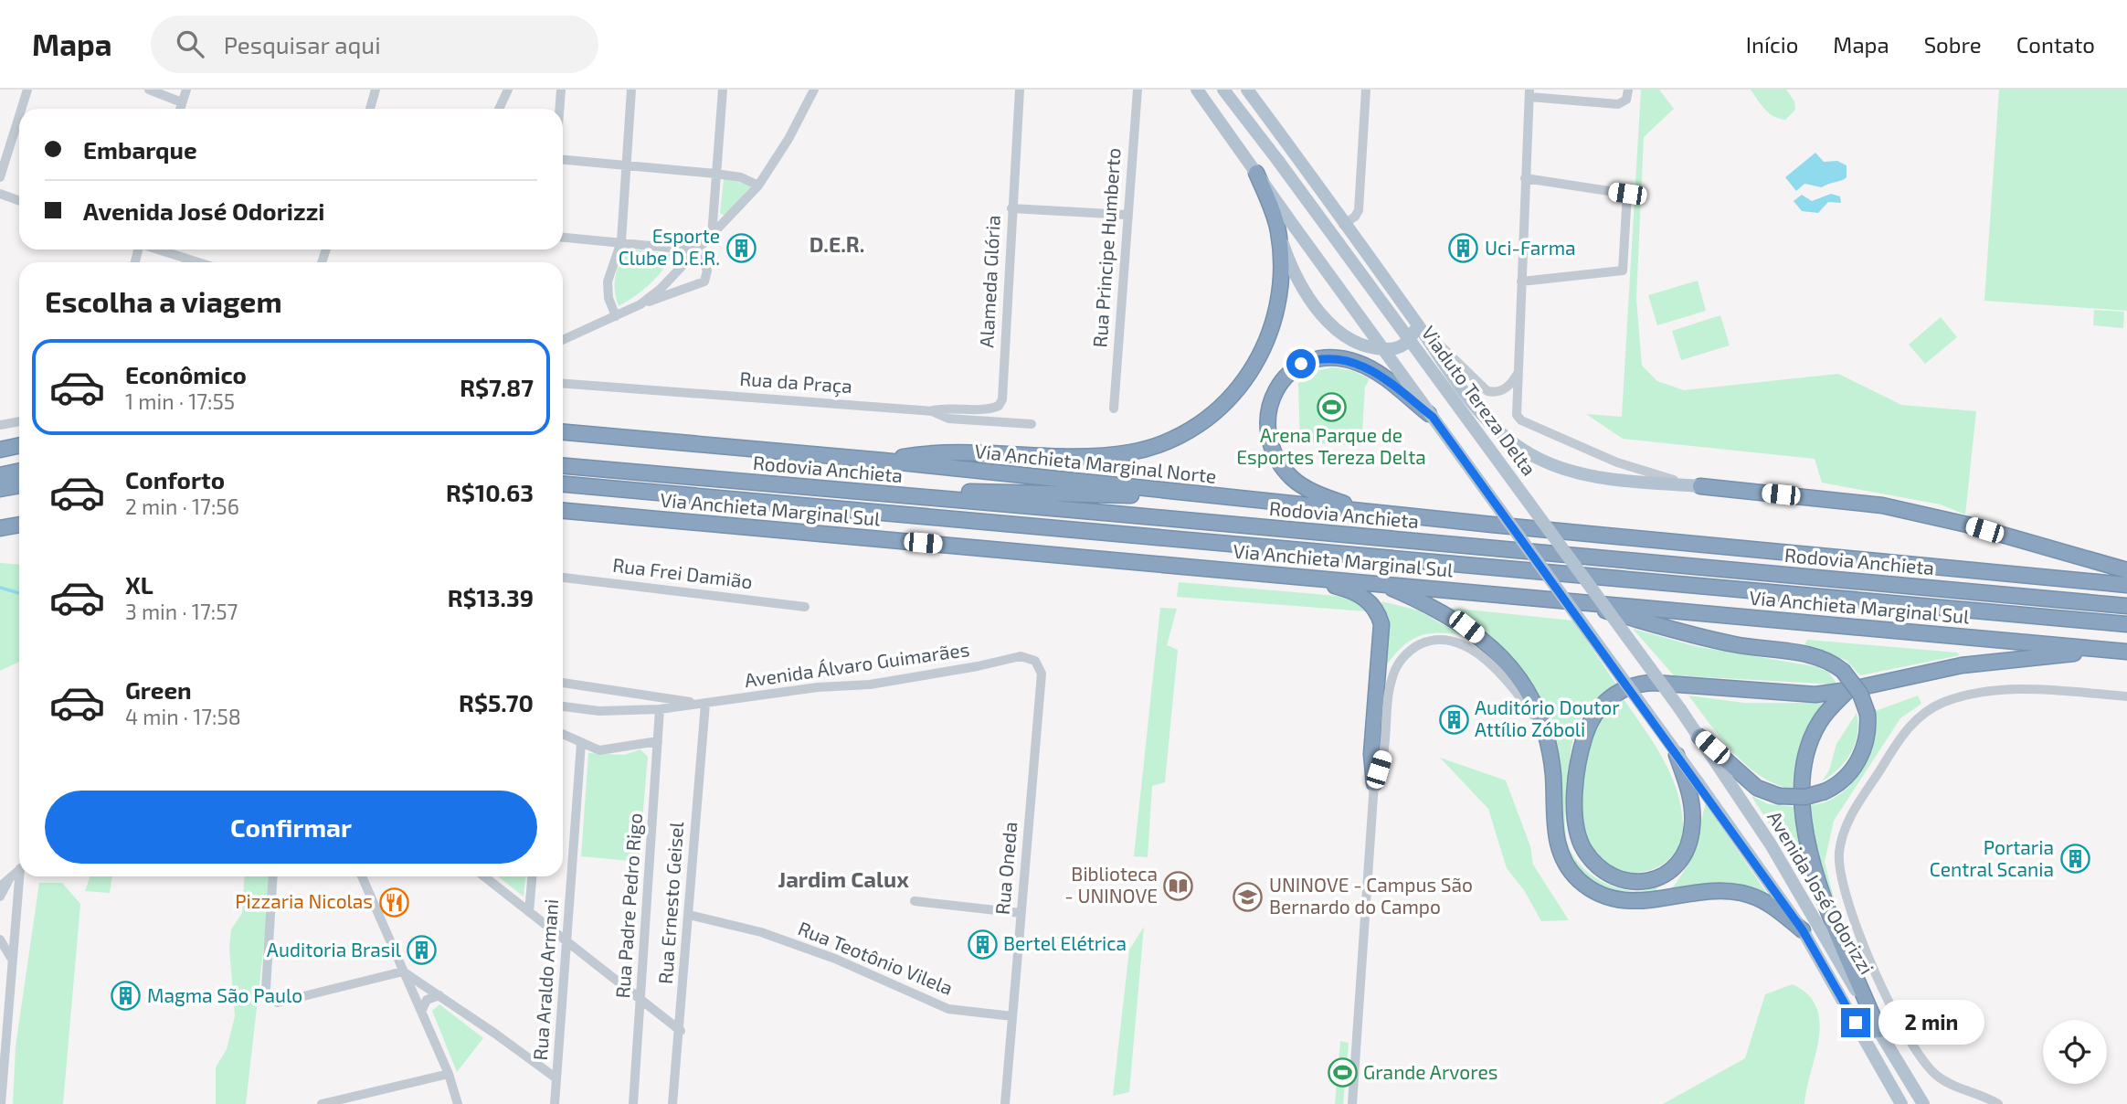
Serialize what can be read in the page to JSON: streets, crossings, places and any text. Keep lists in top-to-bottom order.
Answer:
{
  "streets": {
    "highway": ["Via Anchieta Marginal Norte", "Rodovia Anchieta", "Via Anchieta Marginal Sul"],
    "main road": ["Viaduto Tereza Delta", "Avenida José Odorizzi"],
    "street": [
      "Rua Principe Humberto",
      "Alameda Glória",
      "Rua da Praça",
      "Rua Frei Damião",
      "Avenida Álvaro Guimarães",
      "Rua Oneda",
      "Rua Ernesto Geisel",
      "Rua Padre Pedro Rigo",
      "Rua Teotônio Vilela",
      "Rua Araldo Armani"
    ]
  },
  "crossings": [
    ["Alameda Glória", "Rua da Praça"],
    ["Viaduto Tereza Delta", "Avenida José Odorizzi"],
    ["Avenida Álvaro Guimarães", "Rua Oneda"],
    ["Avenida Álvaro Guimarães", "Rua Ernesto Geisel"],
    ["Avenida Álvaro Guimarães", "Rua Padre Pedro Rigo"],
    ["Rua Oneda", "Rua Teotônio Vilela"],
    ["Rua Ernesto Geisel", "Rua Teotônio Vilela"]
  ],
  "districts": ["D.E.R.", "Jardim Calux"],
  "places": {
    "building": [
      "Esporte Clube D.E.R.",
      "Uci-Farma",
      "Auditório Doutor Attílio Zóboli",
      "Portaria Central Scania",
      "Bertel Elétrica",
      "Auditoria Brasil",
      "Magma São Paulo"
    ],
    "sports": ["Arena Parque de Esportes Tereza Delta", "Grande Arvores"],
    "library": ["Biblioteca - UNINOVE"],
    "school or university": ["UNINOVE - Campus São Bernardo do Campo"],
    "restaurant": ["Pizzaria Nicolas"]
  },
  "page": {
    "header": "Mapa",
    "search": "Pesquisar aqui",
    "nav": [
      "Início",
      "Mapa",
      "Sobre",
      "Contato"
    ],
    "banner": ["Embarque", "Avenida José Odorizzi"],
    "heading": "Escolha a viagem",
    "list": [
      {
        "name": "Econômico",
        "note": "1 min · 17:55",
        "value": "R$7.87"
      },
      {
        "name": "Conforto",
        "note": "2 min · 17:56",
        "value": "R$10.63"
      },
      {
        "name": "XL",
        "note": "3 min · 17:57",
        "value": "R$13.39"
      },
      {
        "name": "Green",
        "note": "4 min · 17:58",
        "value": "R$5.70"
      }
    ],
    "buttons": "Confirmar",
    "bubble": "2 min"
  }
}
